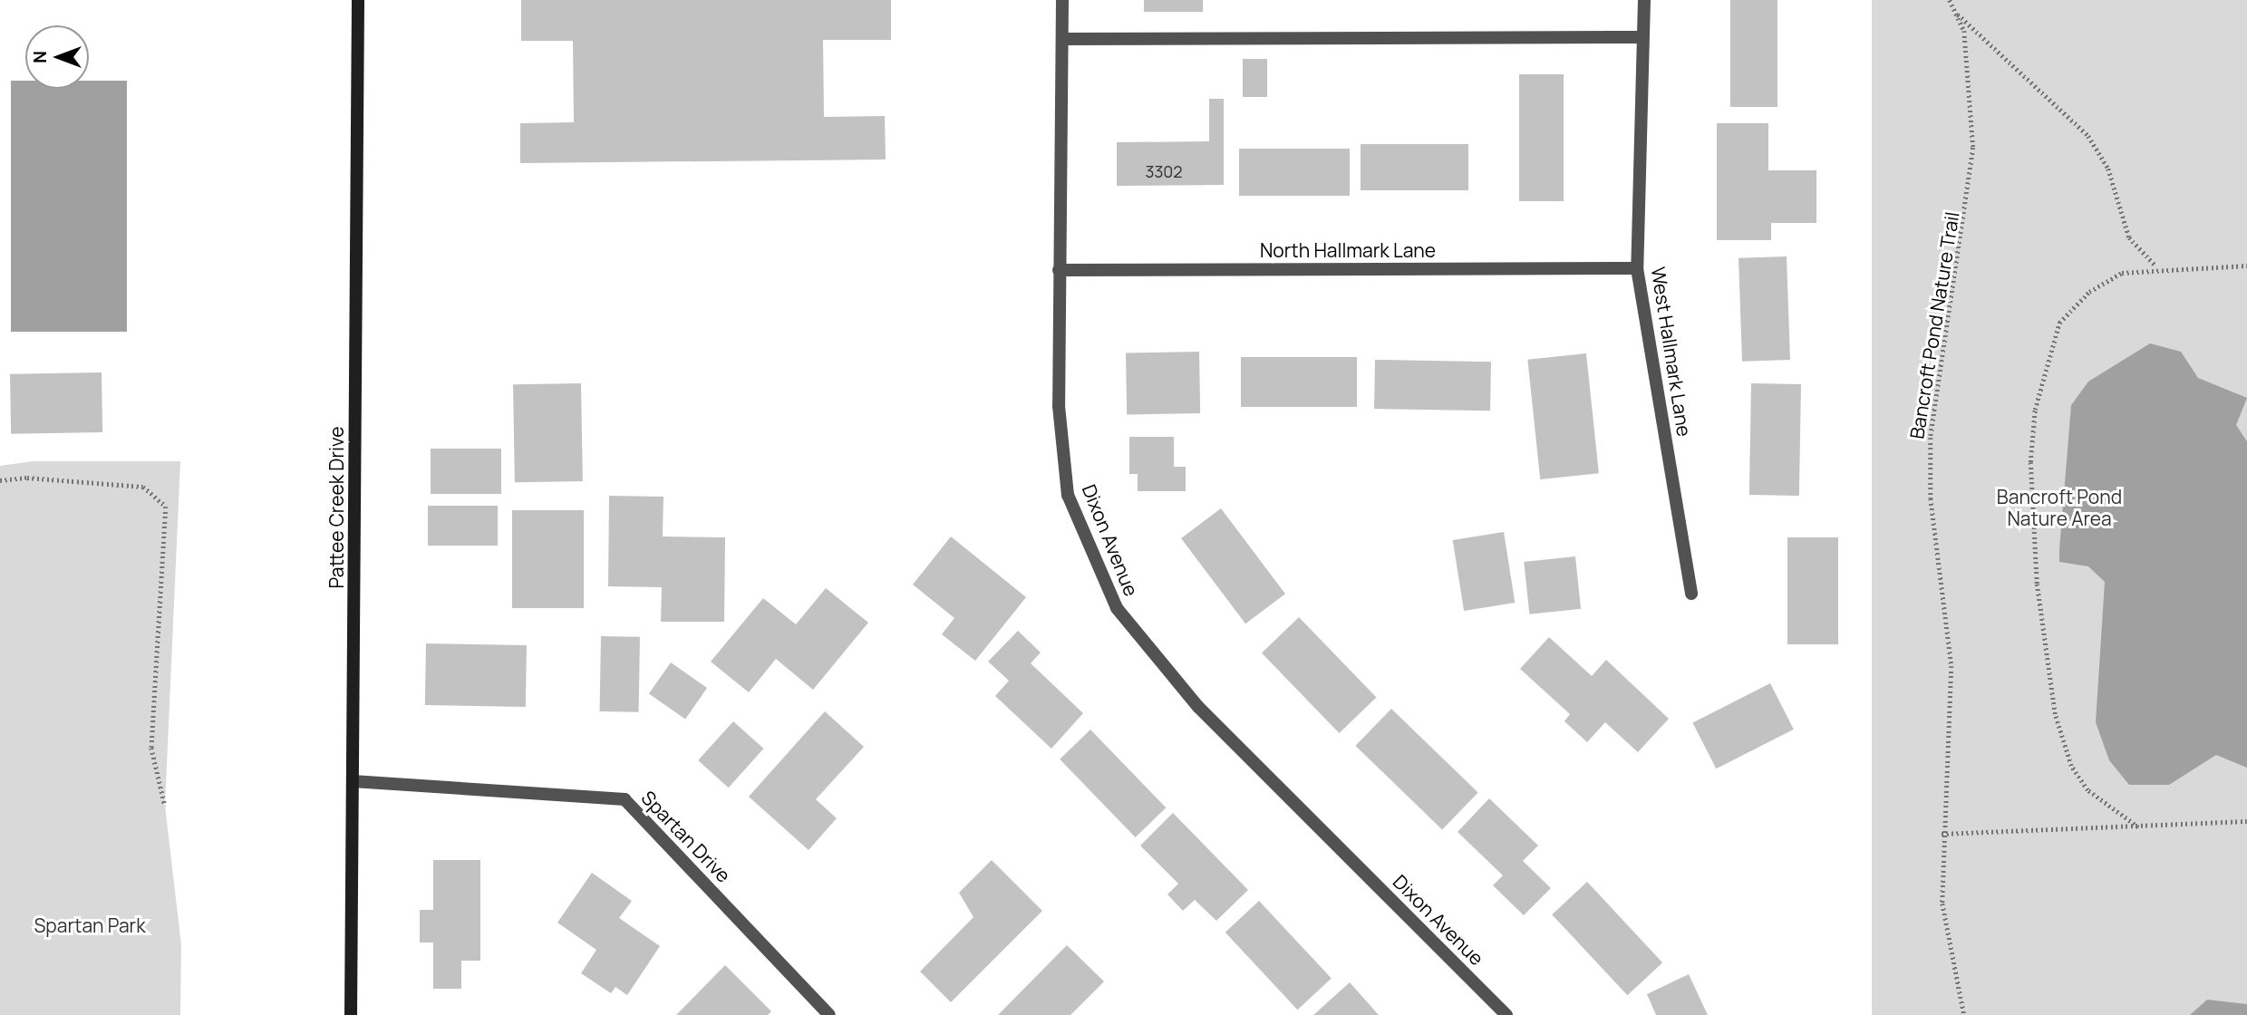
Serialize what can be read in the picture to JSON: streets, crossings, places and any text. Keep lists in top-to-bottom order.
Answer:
{
  "streets": {
    "street": [
      "North Hallmark Lane",
      "West Hallmark Lane",
      "Pattee Creek Drive",
      "Dixon Avenue",
      "Spartan Drive"
    ],
    "path": ["Bancroft Pond Nature Trail"]
  },
  "crossings": [
    ["North Hallmark Lane", "West Hallmark Lane"],
    ["North Hallmark Lane", "Dixon Avenue"],
    ["Pattee Creek Drive", "Spartan Drive"]
  ],
  "parks": ["Bancroft Pond Nature Area", "Spartan Park"],
  "house_numbers": ["3302"],
  "north": "left"
}
